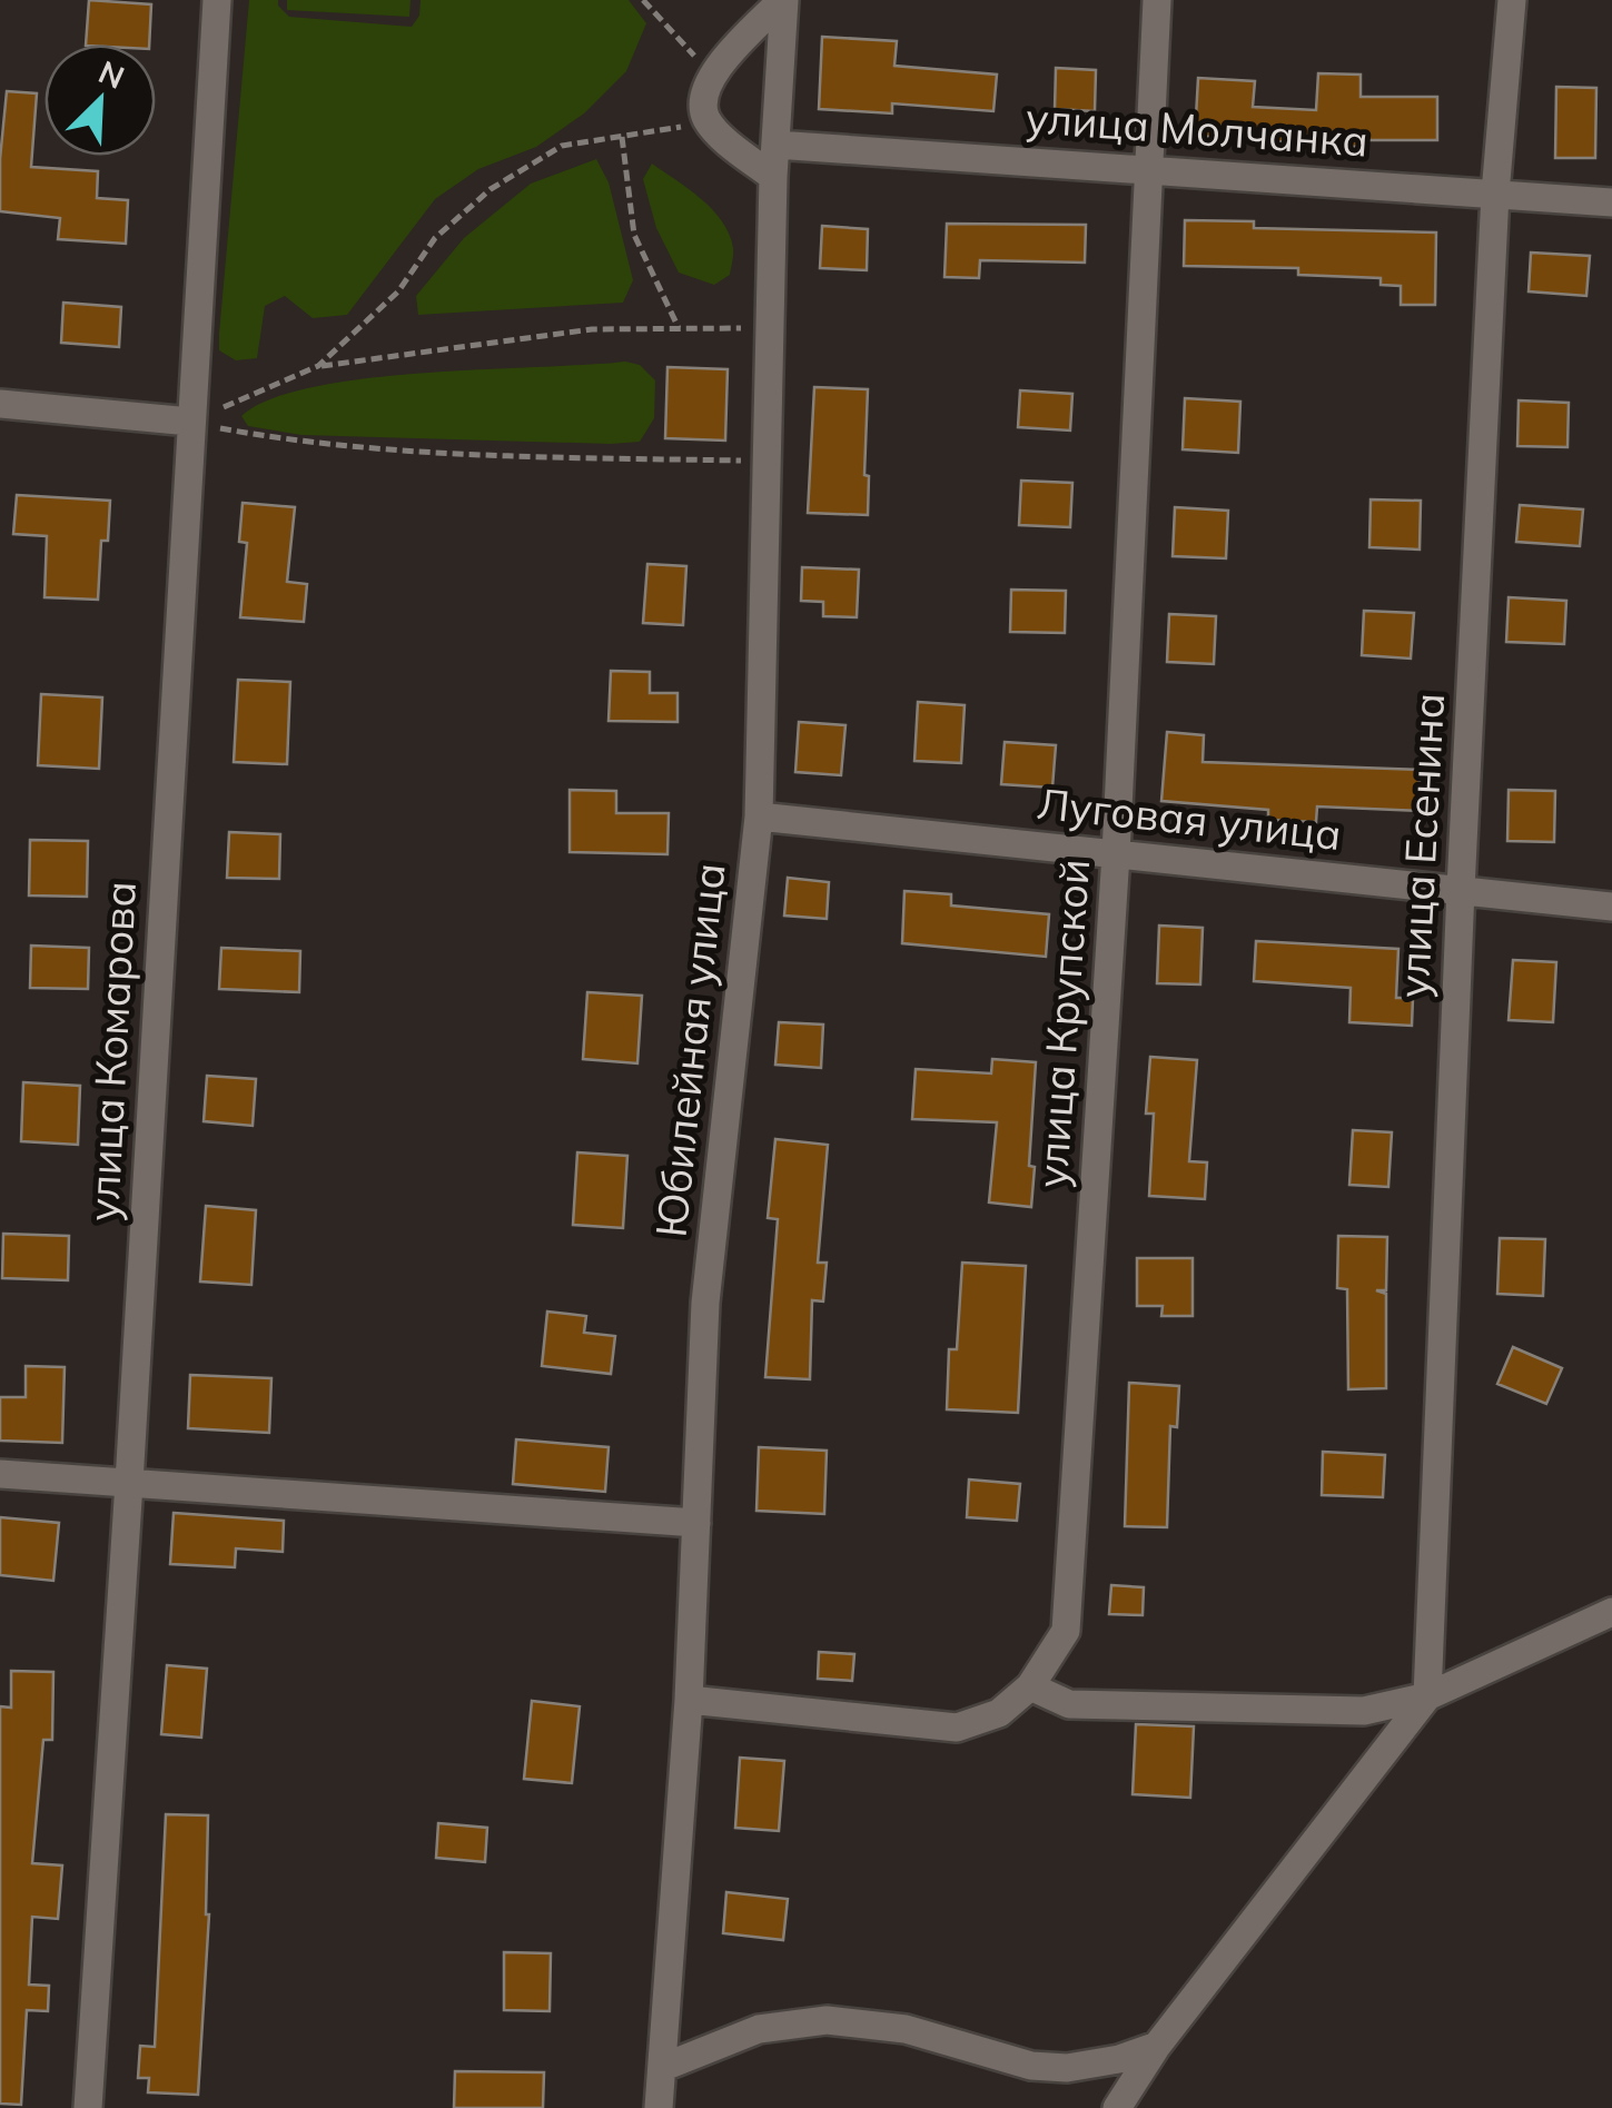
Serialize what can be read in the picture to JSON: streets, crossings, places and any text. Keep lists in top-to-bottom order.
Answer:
{
  "streets": {
    "street": [
      "улица Молчанка",
      "Луговая улица",
      "улица Есенина",
      "улица Крупской",
      "Юбилейная улица",
      "улица Комарова"
    ]
  },
  "crossings": [
    ["улица Молчанка", "улица Есенина"],
    ["улица Молчанка", "улица Крупской"],
    ["улица Молчанка", "Юбилейная улица"],
    ["Луговая улица", "улица Есенина"],
    ["Луговая улица", "улица Крупской"],
    ["Луговая улица", "Юбилейная улица"],
    ["улица Крупской", "Юбилейная улица"]
  ],
  "north": "top right"
}
